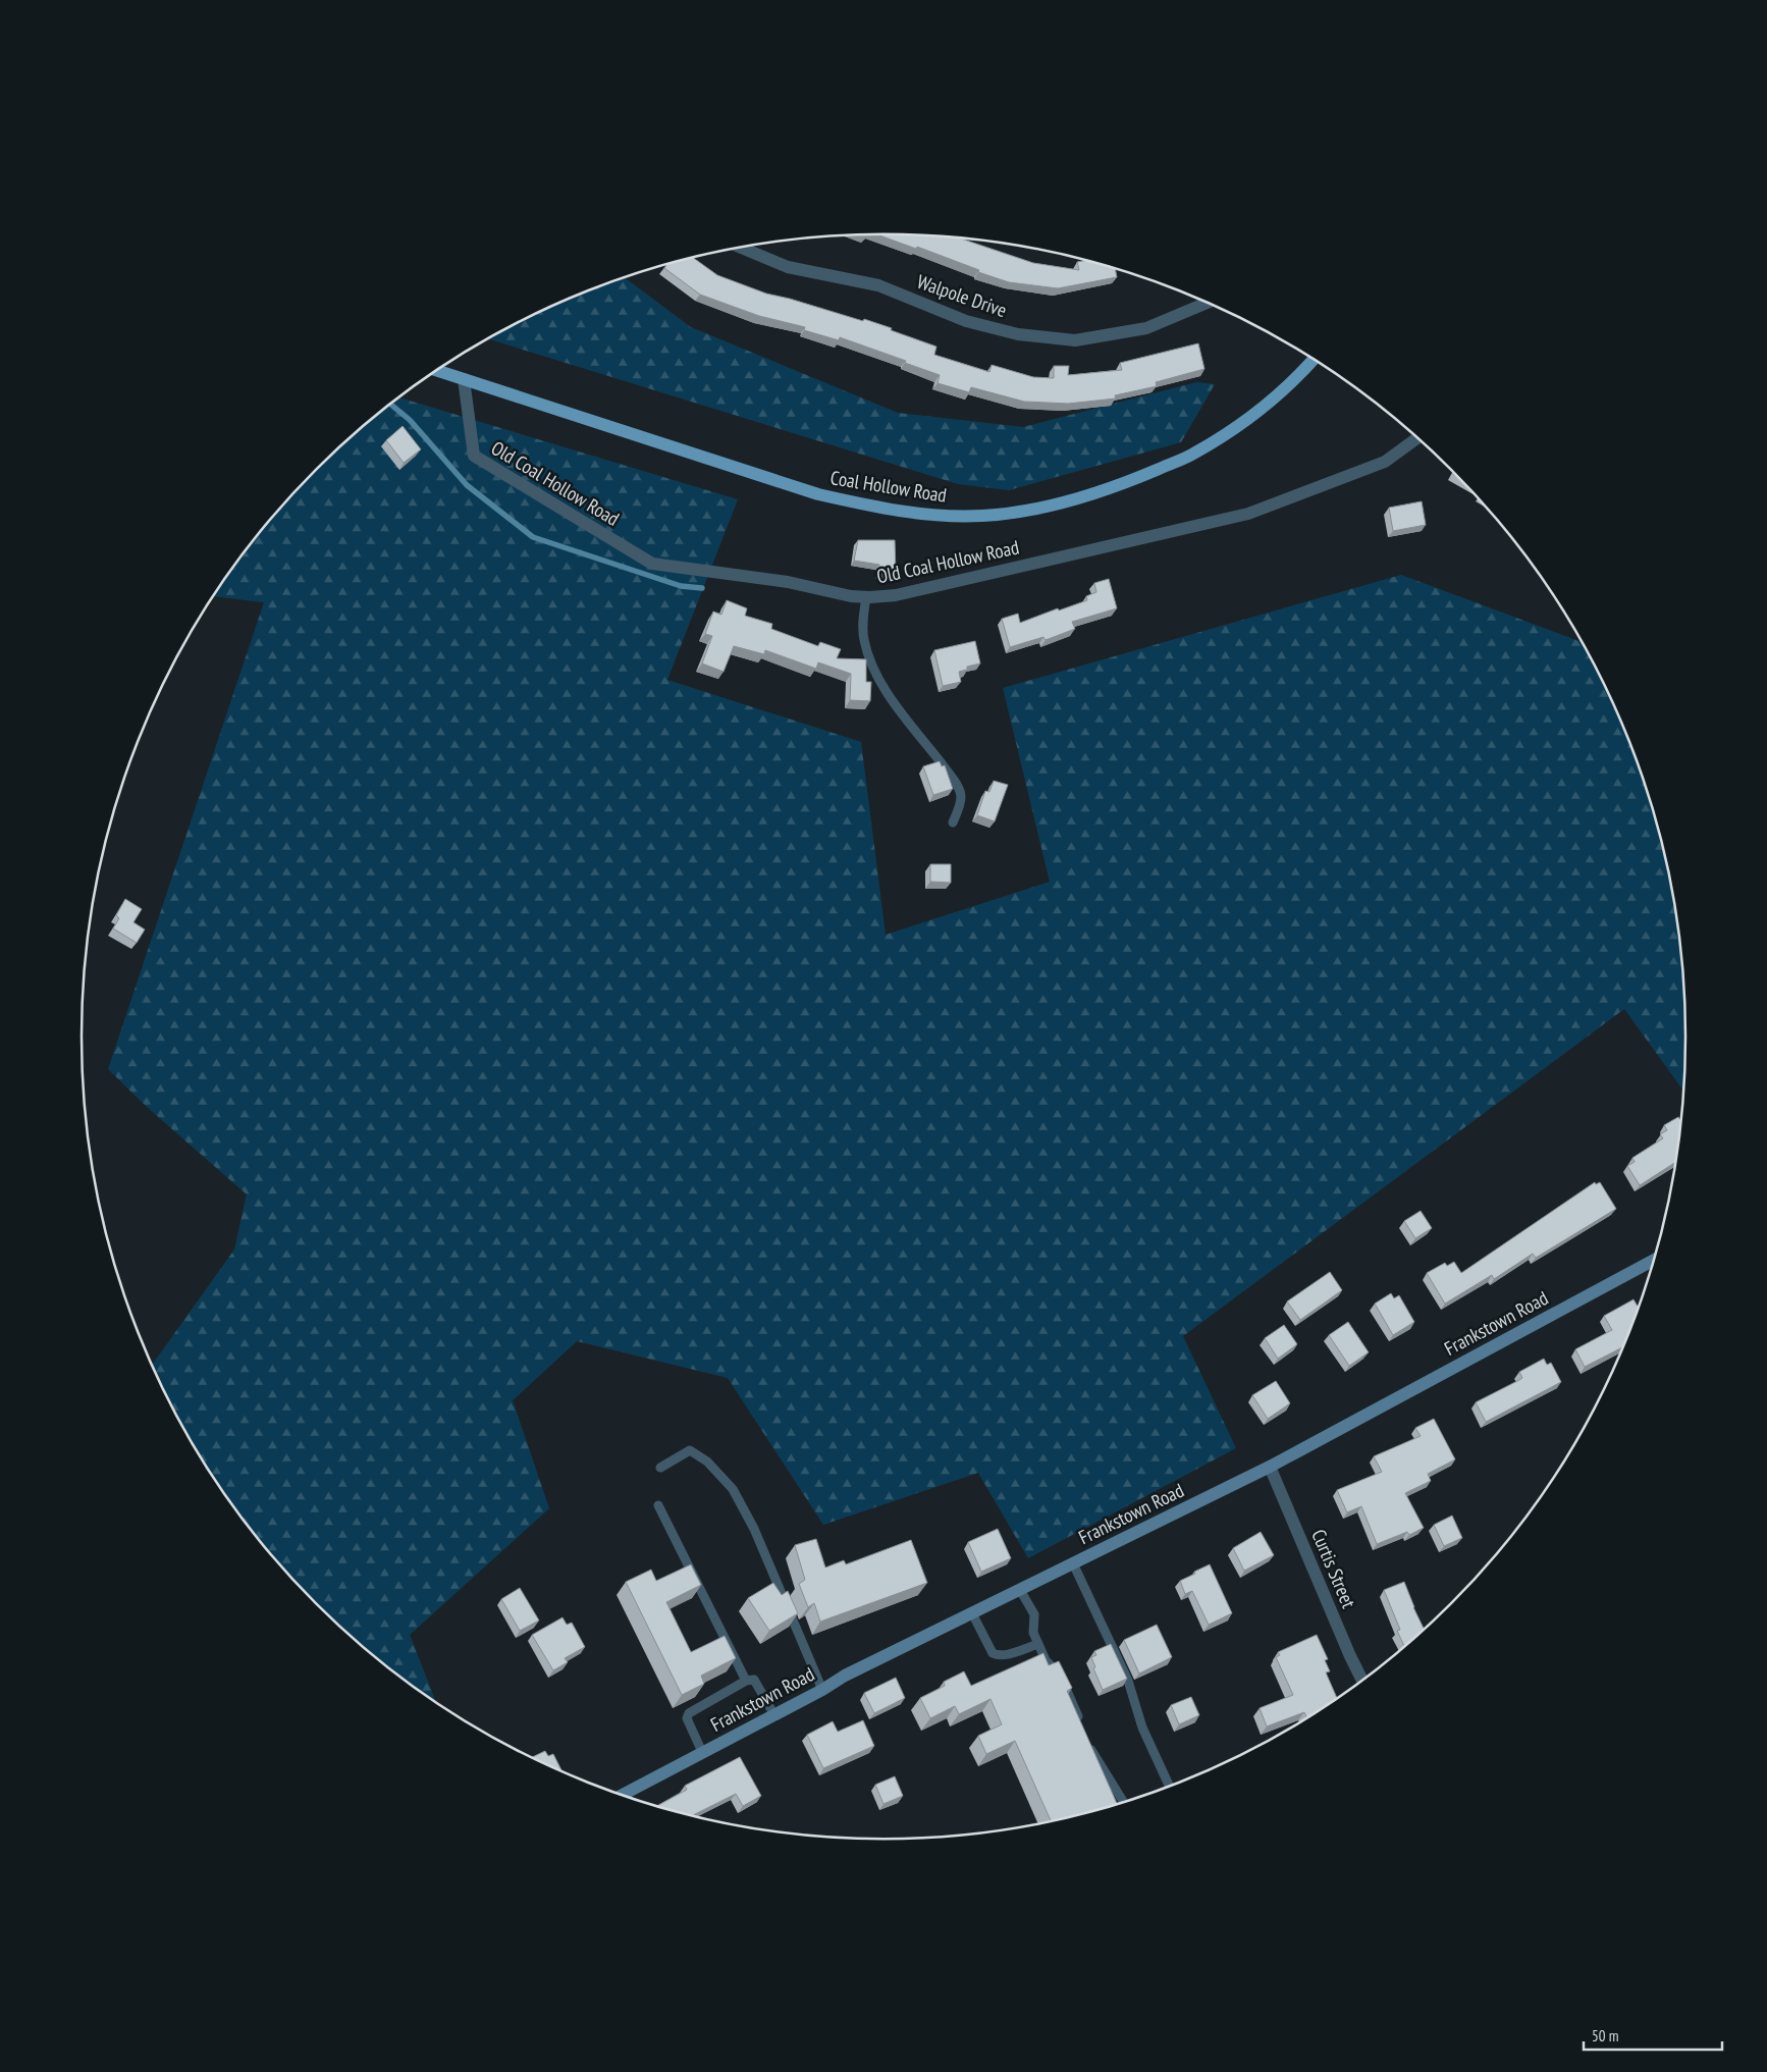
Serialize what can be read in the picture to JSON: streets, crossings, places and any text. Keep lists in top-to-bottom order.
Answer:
{
  "streets": {
    "main road": ["Coal Hollow Road", "Frankstown Road"],
    "street": ["Walpole Drive", "Old Coal Hollow Road", "Curtis Street"]
  },
  "crossings": [
    ["Old Coal Hollow Road", "Coal Hollow Road"],
    ["Frankstown Road", "Curtis Street"]
  ],
  "scale_bar": "50 m"
}
